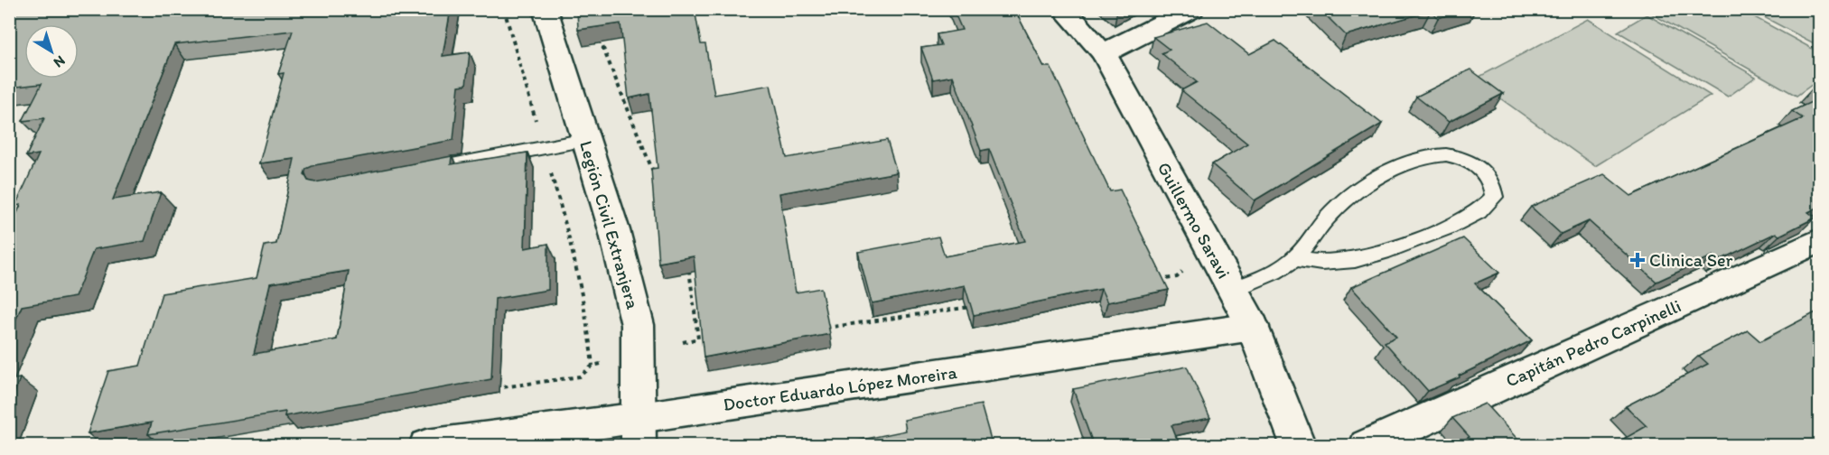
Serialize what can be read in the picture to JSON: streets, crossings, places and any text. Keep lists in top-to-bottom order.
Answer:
{
  "streets": {
    "street": [
      "Guillermo Saravi",
      "Legión Civil Extranjera",
      "Capitán Pedro Carpinelli",
      "Doctor Eduardo López Moreira"
    ]
  },
  "crossings": [
    ["Guillermo Saravi", "Doctor Eduardo López Moreira"],
    ["Legión Civil Extranjera", "Doctor Eduardo López Moreira"]
  ],
  "places": {
    "health": ["Clinica Ser"]
  },
  "north": "bottom right"
}
